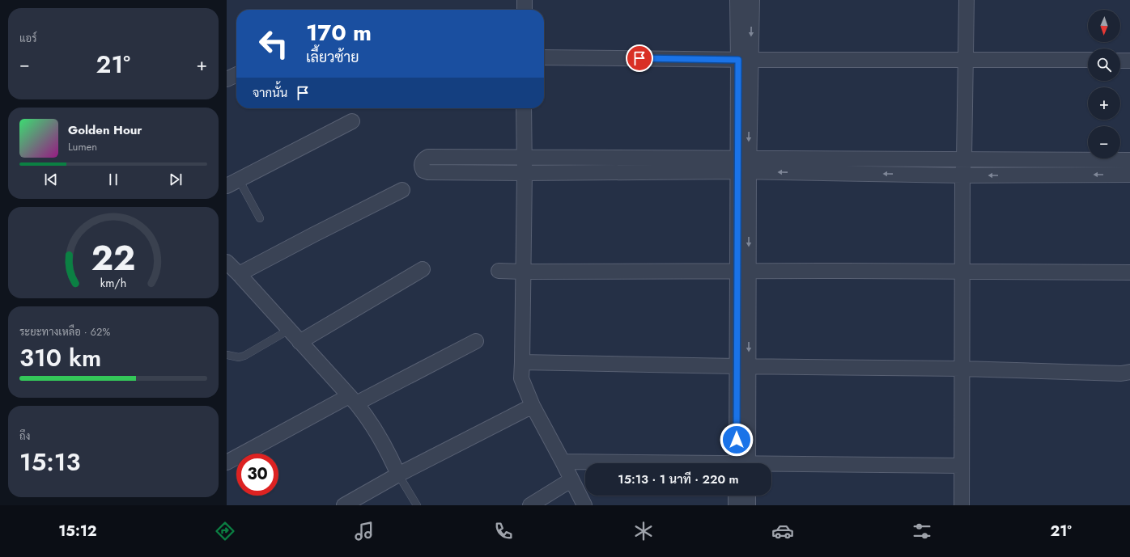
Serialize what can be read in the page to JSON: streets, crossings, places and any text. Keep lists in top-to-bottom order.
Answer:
{
  "north": "bottom",
  "page": {
    "tile": [
      "แอร์",
      ["ระยะทางเหลือ · 62%", "310 km"],
      ["ถึง", "15:13"]
    ],
    "map_buttons": ["+", "−"],
    "turn": ["170 m", "เลี้ยวซ้าย"],
    "heat": ["−", "21°", "+"],
    "then": "จากนั้น",
    "song": ["Golden Hour", "Lumen"],
    "limit": "30",
    "trip": "15:13 · 1 นาที · 220 m",
    "tabs": ["15:12", "21°"],
    "gauge": ["22", "km/h"]
  }
}
